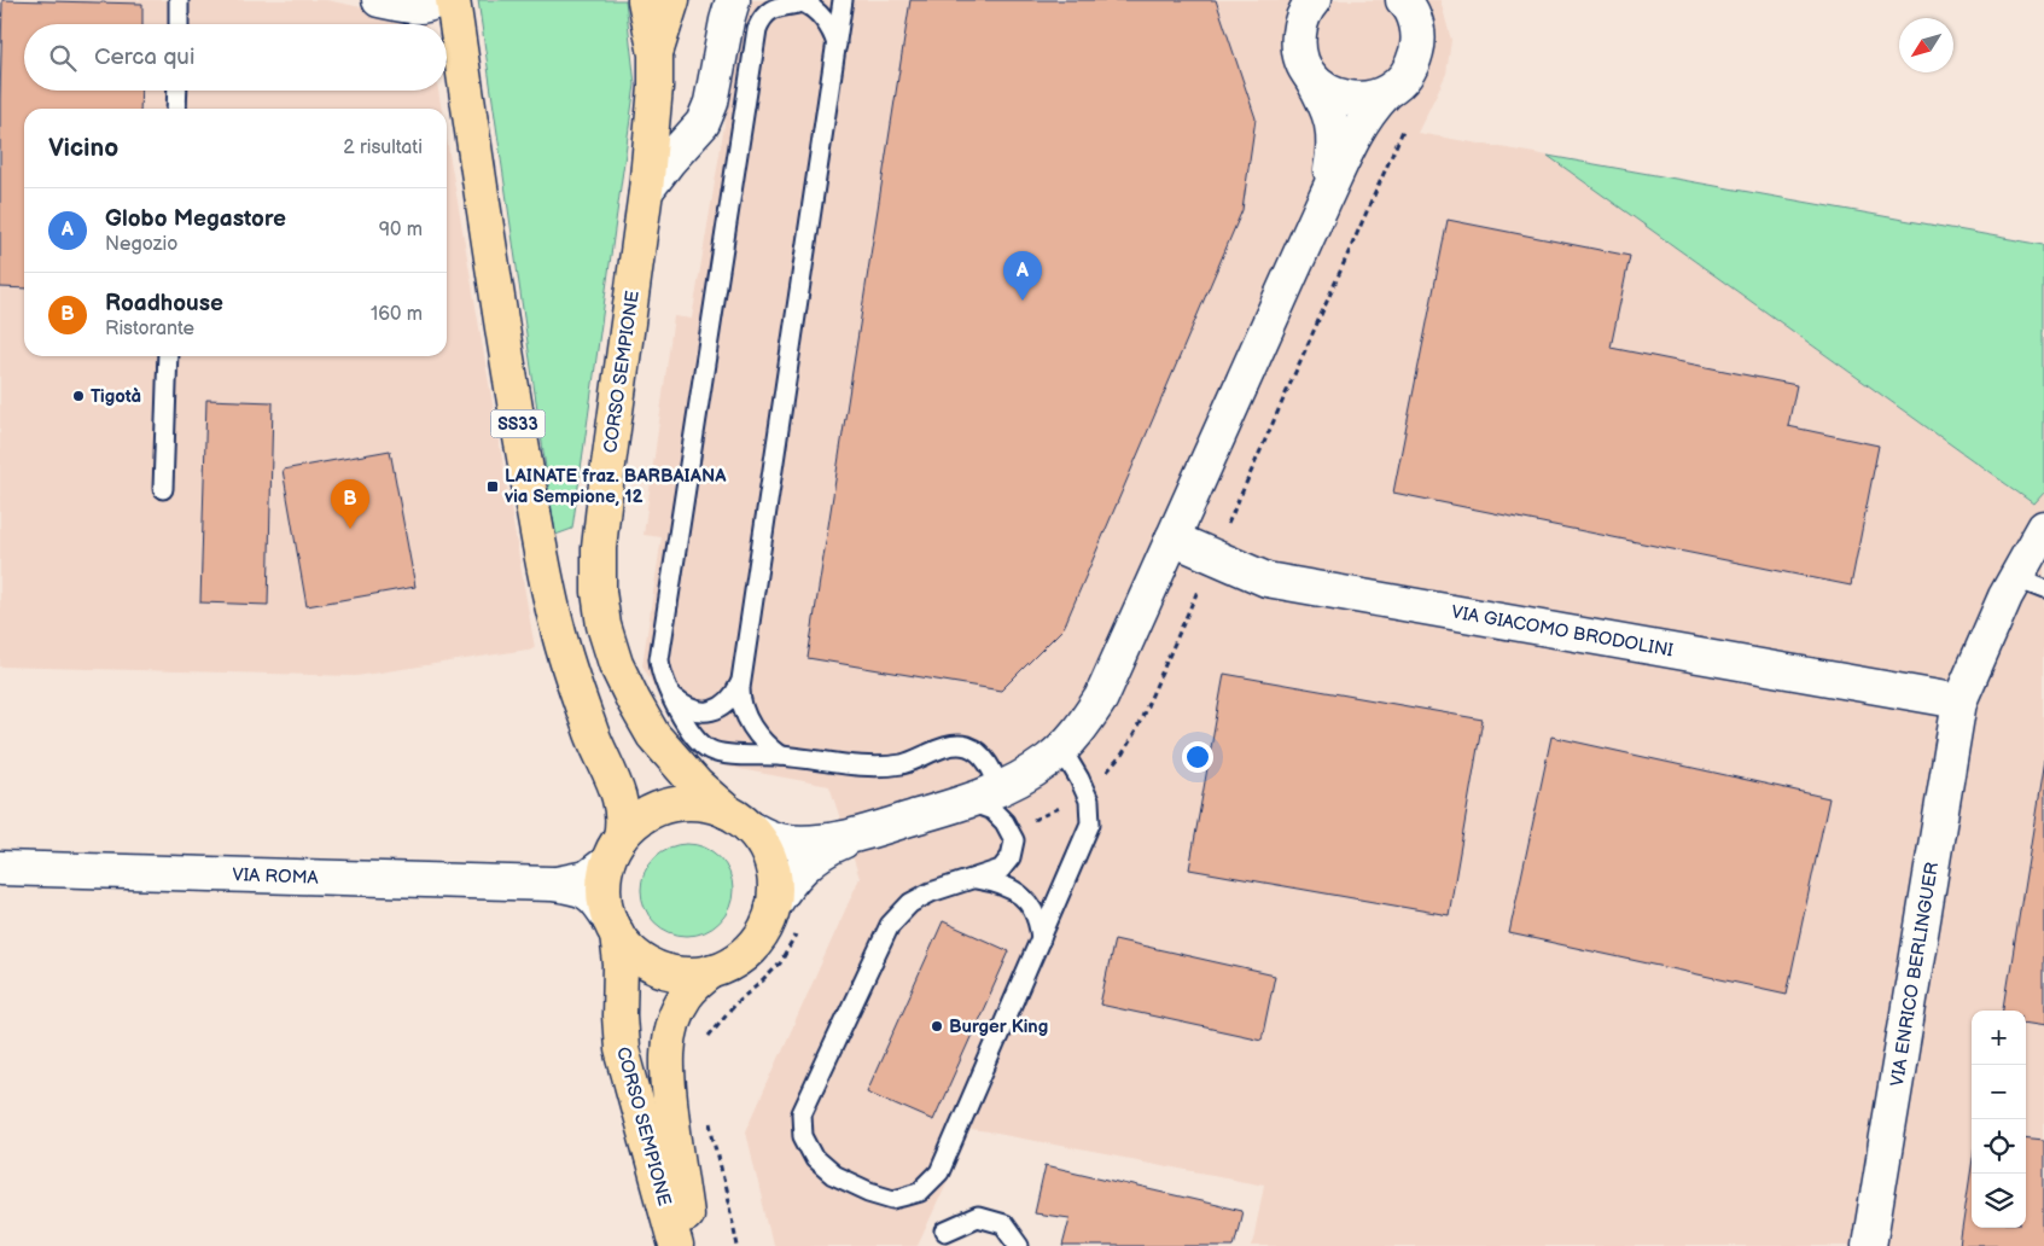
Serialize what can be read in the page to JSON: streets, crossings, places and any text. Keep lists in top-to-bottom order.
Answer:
{
  "streets": {
    "main road": ["CORSO SEMPIONE", "SS33"],
    "street": ["VIA GIACOMO BRODOLINI", "VIA ROMA", "VIA ENRICO BERLINGUER"]
  },
  "crossings": [
    ["CORSO SEMPIONE", "SS33"],
    ["VIA GIACOMO BRODOLINI", "VIA ENRICO BERLINGUER"]
  ],
  "places": {
    "other": ["Tigotà", "Burger King"],
    "transit": ["LAINATE fraz. BARBAIANA via Sempione, 12"]
  },
  "north": "bottom left",
  "page": {
    "search": "Cerca qui",
    "heading": ["Vicino", "2 risultati"],
    "list": [
      {
        "mark": "A",
        "name": "Globo Megastore",
        "note": "Negozio",
        "value": "90 m"
      },
      {
        "mark": "B",
        "name": "Roadhouse",
        "note": "Ristorante",
        "value": "160 m"
      }
    ],
    "pins": ["A", "B"],
    "map_buttons": ["+", "−"]
  }
}
